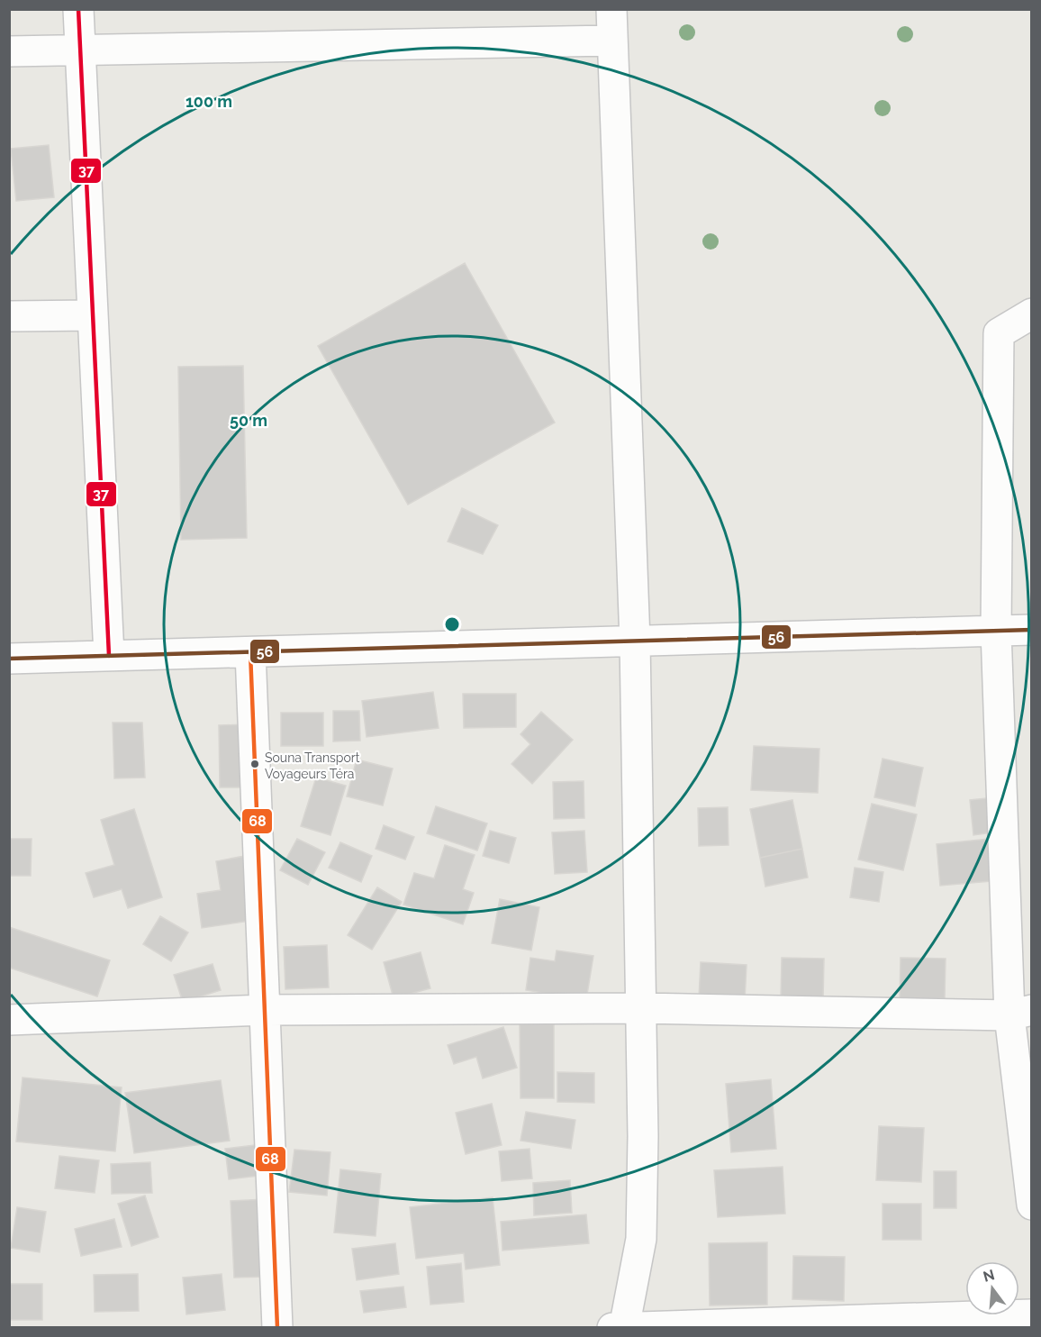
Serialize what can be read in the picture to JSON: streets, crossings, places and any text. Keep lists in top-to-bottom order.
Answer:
{
  "places": ["Souna Transport Voyageurs Téra"],
  "lines": ["transit line 37", "transit line 56", "transit line 68"],
  "north": "top",
  "rings": ["100 m", "50 m"]
}
